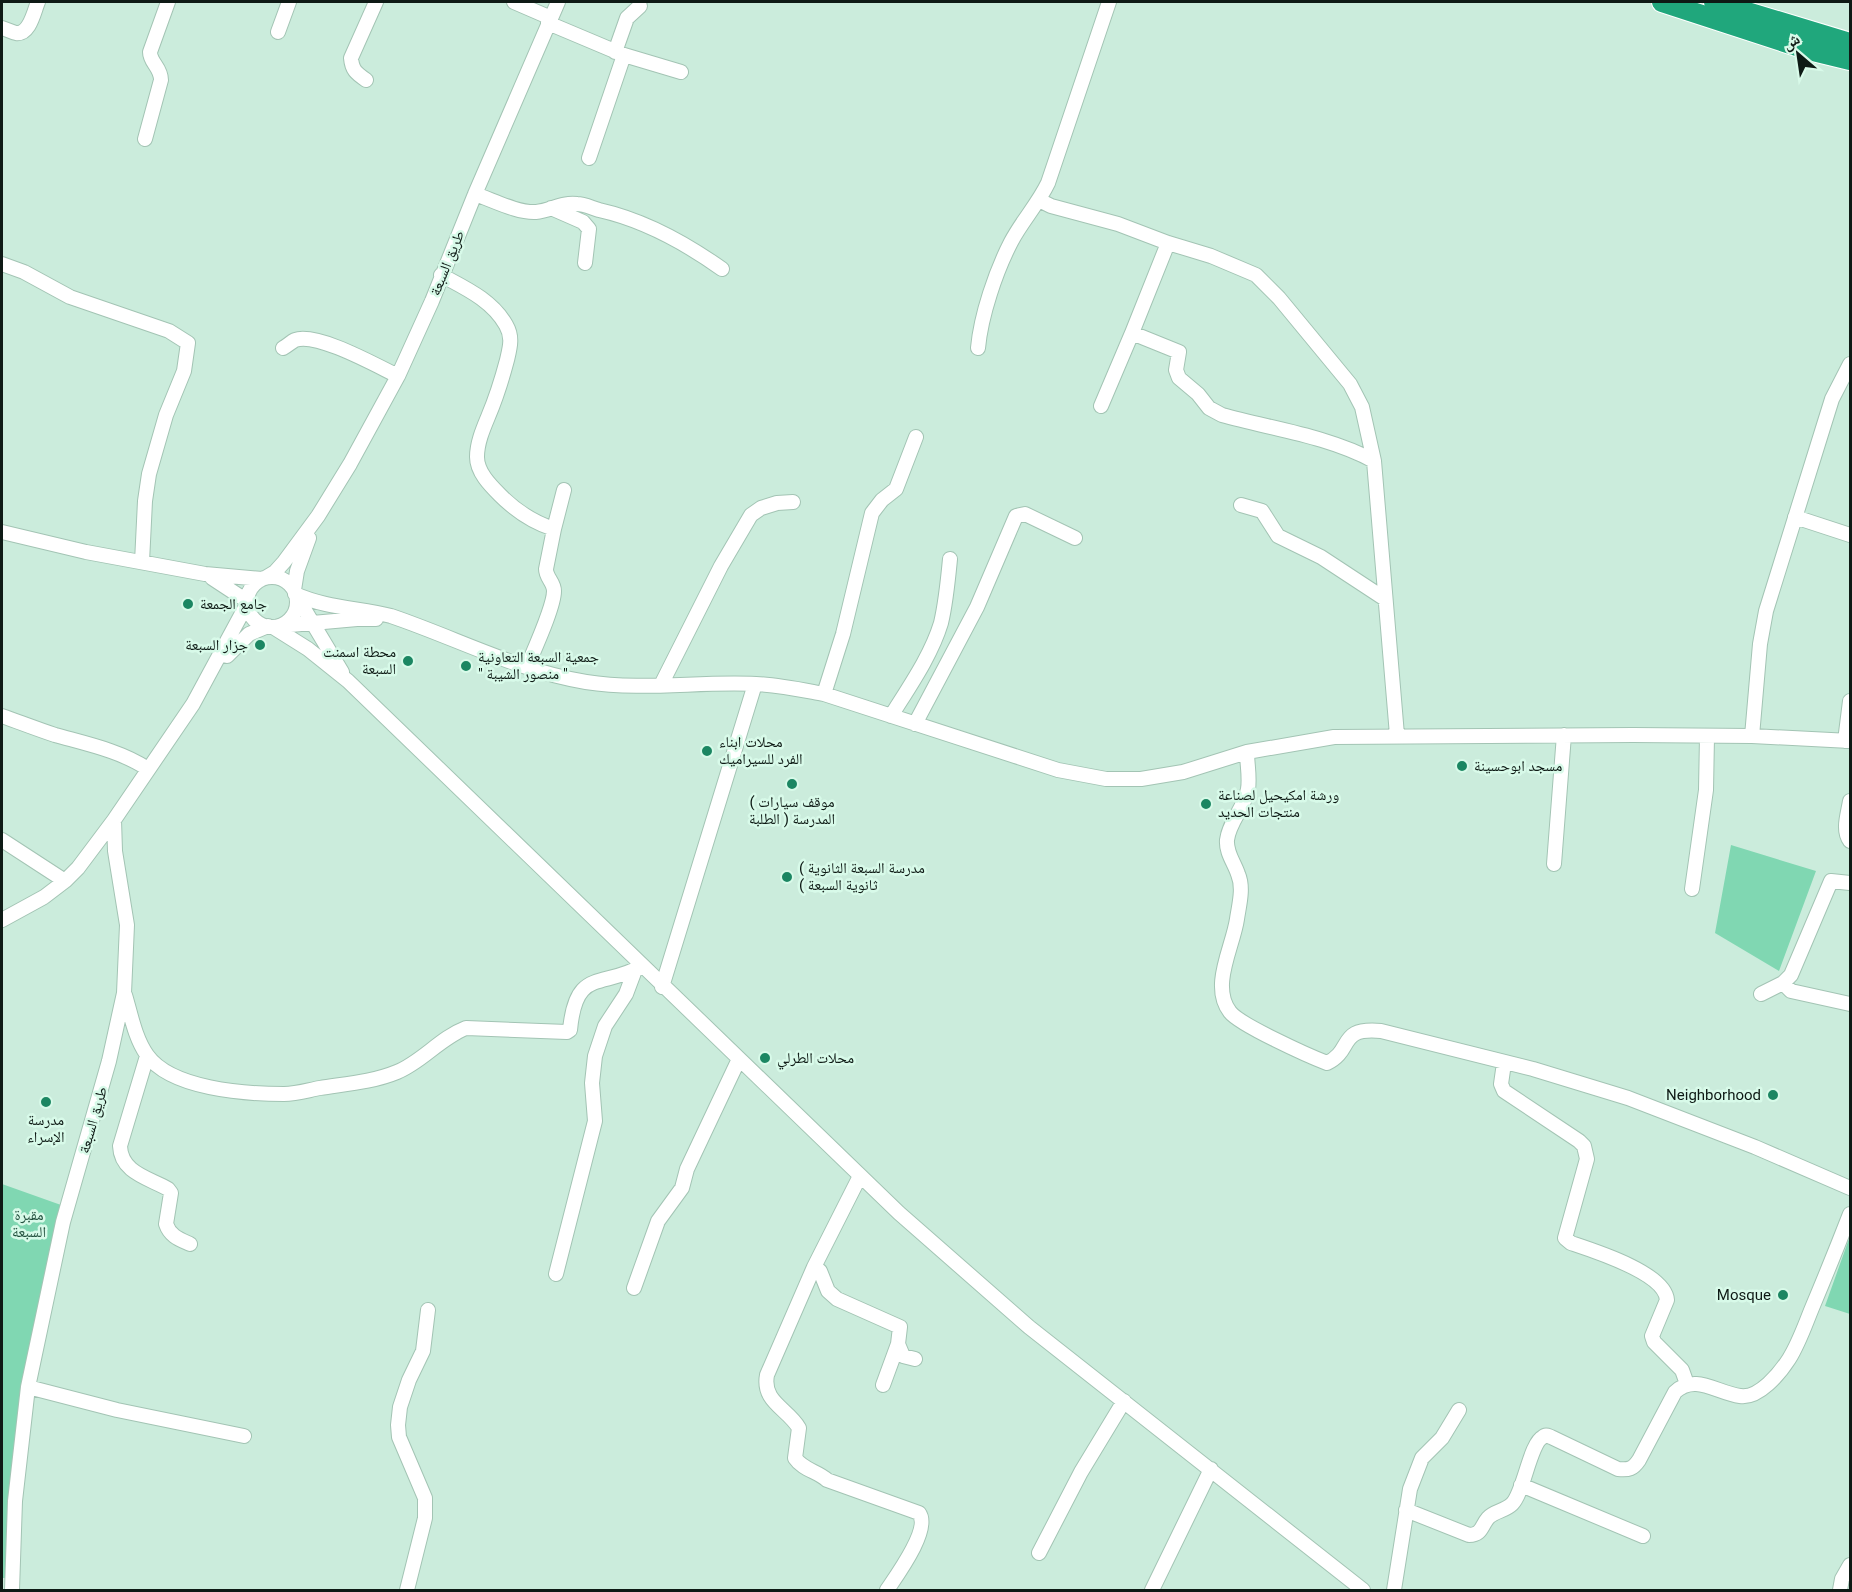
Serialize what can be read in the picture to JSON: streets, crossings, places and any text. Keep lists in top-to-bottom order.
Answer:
{
  "streets": {
    "street": ["طريق السبعة"]
  },
  "parks": ["مقبرة السبعة"],
  "places": [
    "جامع الجمعة",
    "جزار السبعة",
    "محطة اسمنت السبعة",
    "جمعية السبعة التعاونية \" منصور الشيبة \"",
    "محلات ابناء الفرد للسيراميك",
    "مسجد ابوحسينة",
    "( موقف سيارات المدرسة ( الطلبة",
    "ورشة امكيحيل لصناعة منتجات الحديد",
    "( مدرسة السبعة الثانوية ( ثانوية السبعة",
    "محلات الطرلي",
    "Neighborhood",
    "مدرسة الإسراء",
    "Mosque"
  ],
  "north": "top left"
}
